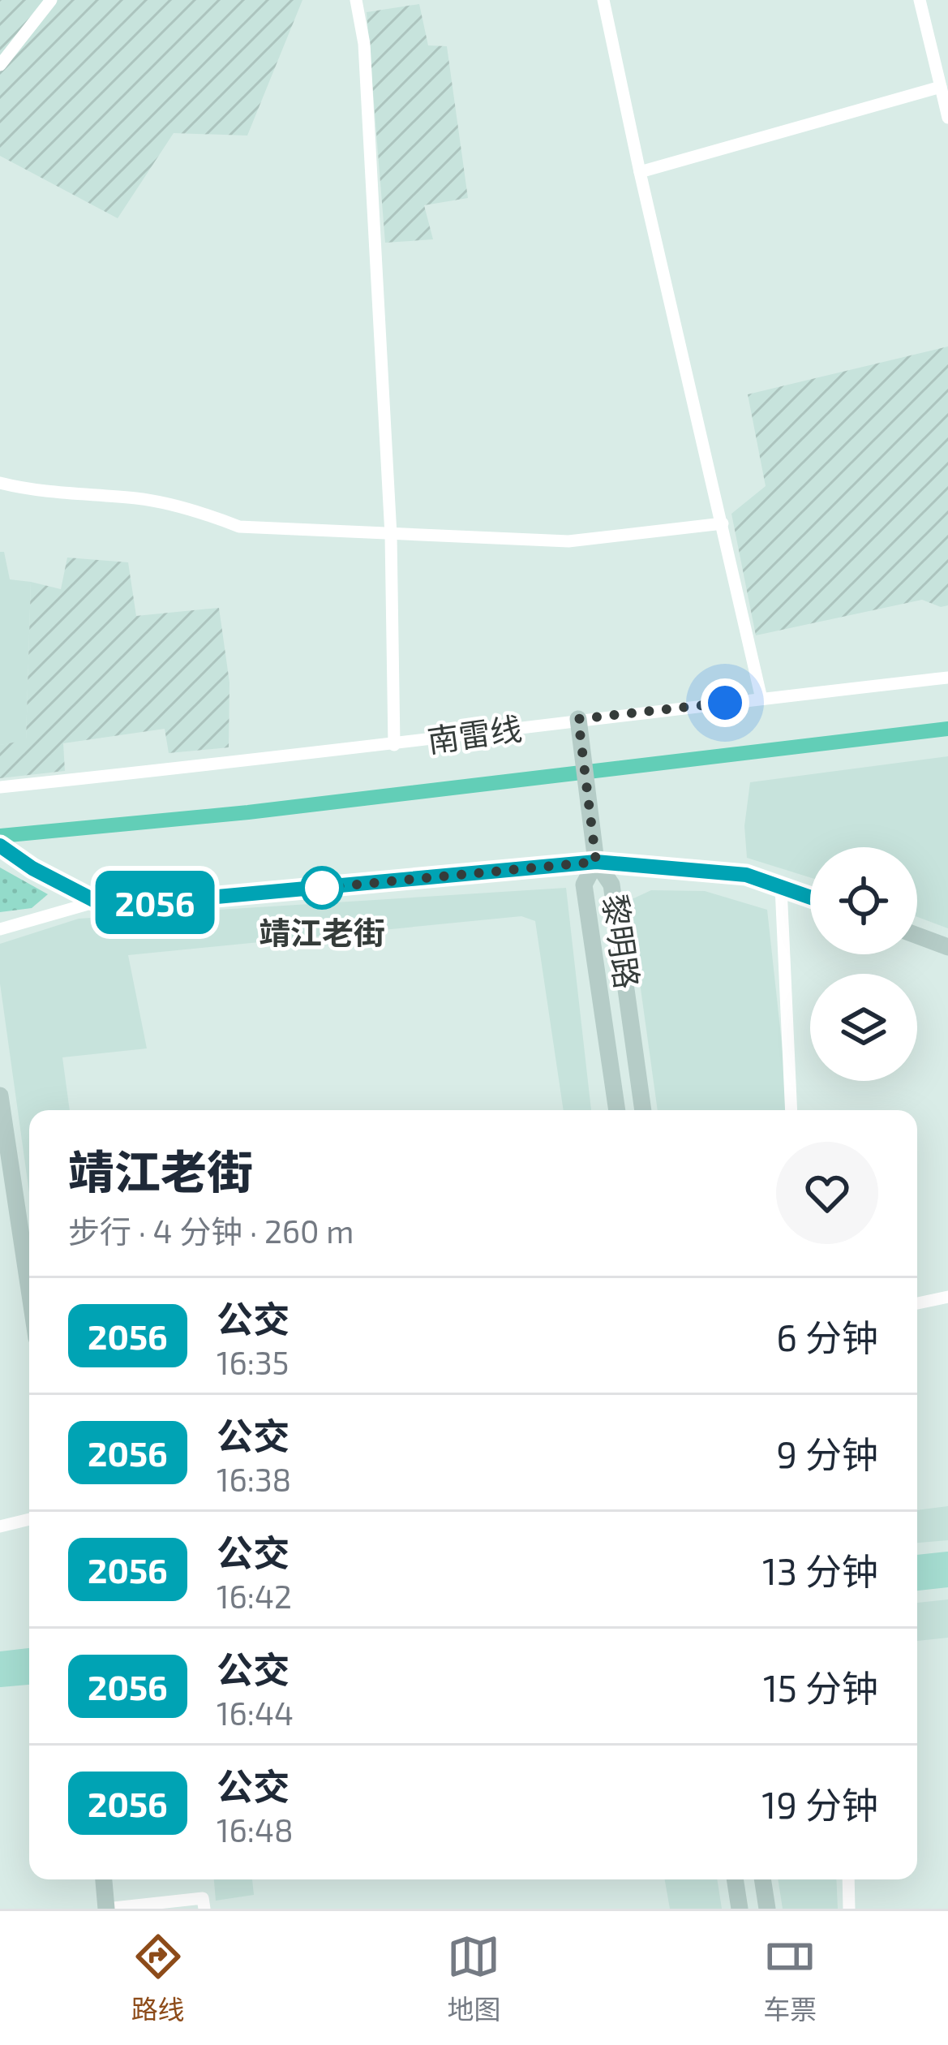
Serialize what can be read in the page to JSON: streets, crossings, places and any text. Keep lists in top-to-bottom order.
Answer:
{
  "streets": {
    "main road": ["黎明路"],
    "street": ["南雷线"]
  },
  "places": ["靖江老街"],
  "lines": ["bus line 2056"],
  "page": {
    "on_map": "2056",
    "heading": ["靖江老街", "步行 · 4 分钟 · 260 m"],
    "list": [
      {
        "mark": "2056",
        "name": "公交",
        "note": "16:35",
        "value": "6 分钟"
      },
      {
        "mark": "2056",
        "name": "公交",
        "note": "16:38",
        "value": "9 分钟"
      },
      {
        "mark": "2056",
        "name": "公交",
        "note": "16:42",
        "value": "13 分钟"
      },
      {
        "mark": "2056",
        "name": "公交",
        "note": "16:44",
        "value": "15 分钟"
      },
      {
        "mark": "2056",
        "name": "公交",
        "note": "16:48",
        "value": "19 分钟"
      }
    ],
    "tabs": ["路线", "地图", "车票"]
  }
}
